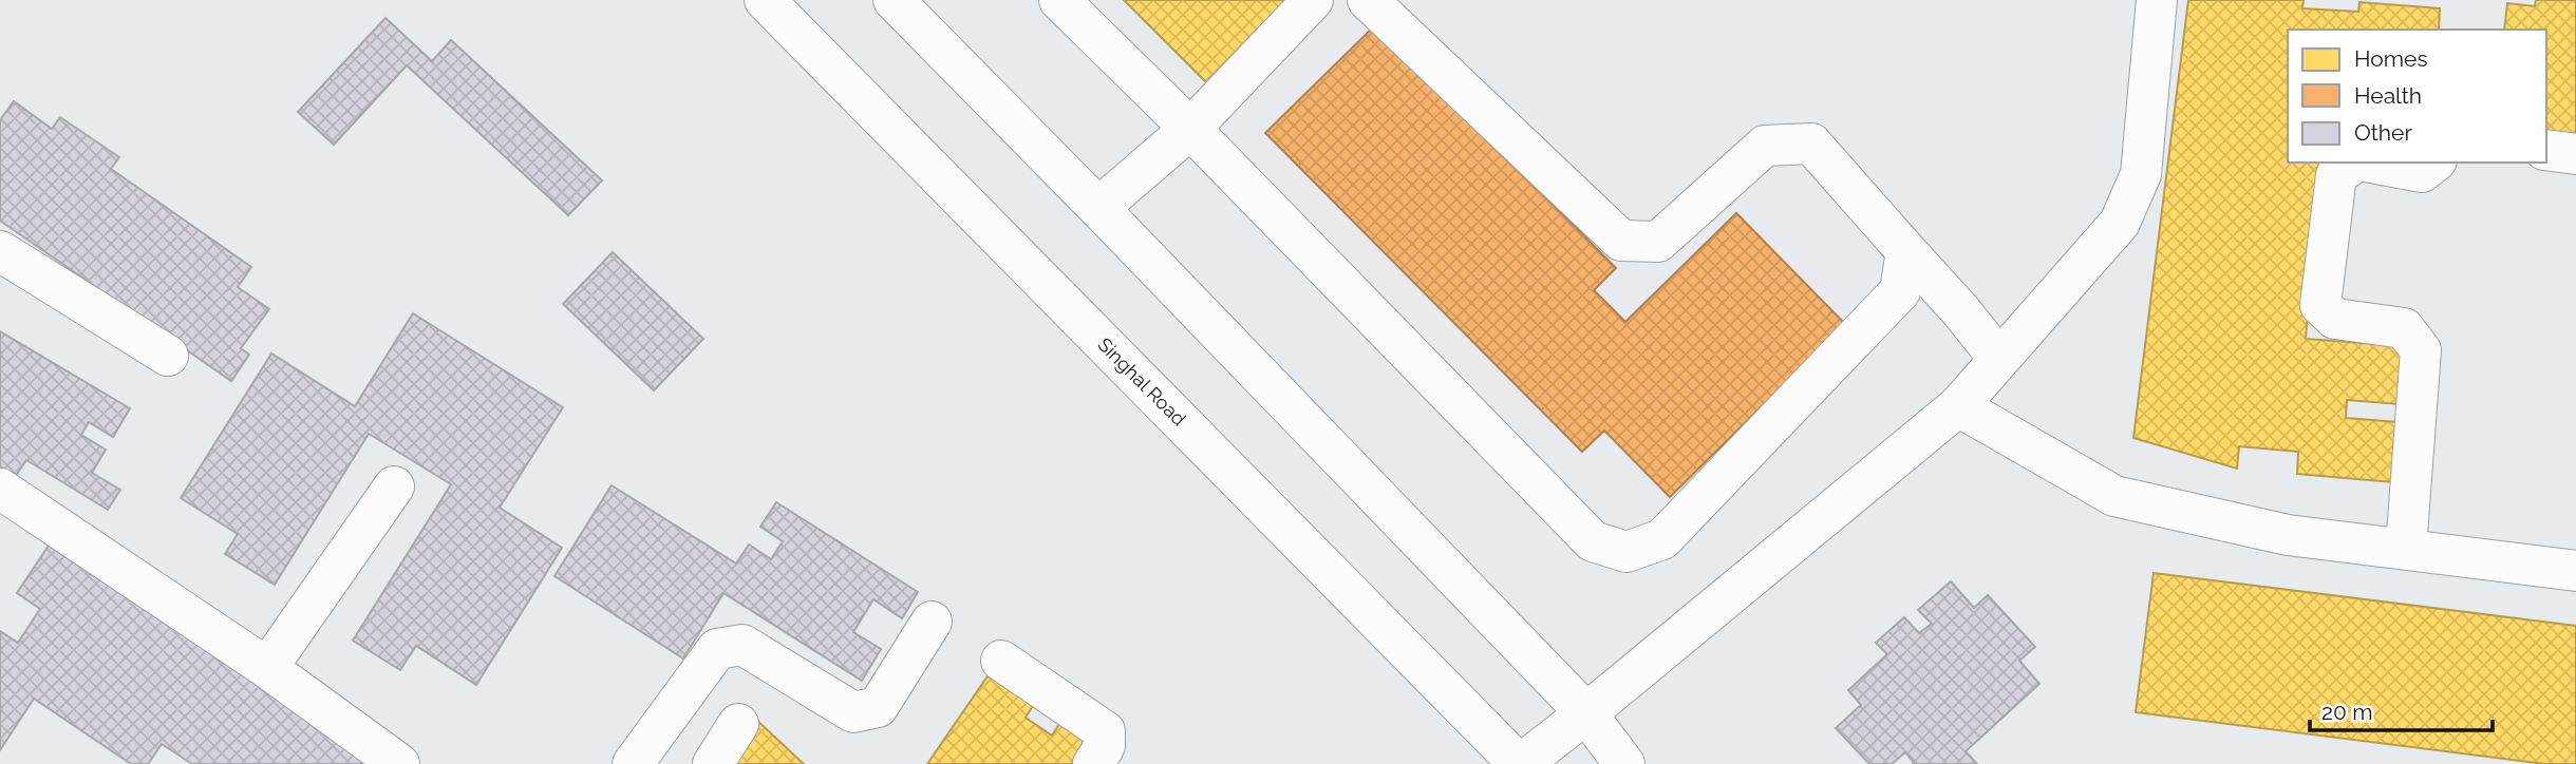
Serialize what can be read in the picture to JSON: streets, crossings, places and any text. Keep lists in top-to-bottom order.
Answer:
{
  "streets": {
    "street": ["Singhal Road"]
  },
  "legend": ["Homes", "Health", "Other"],
  "scale_bar": "20 m"
}
